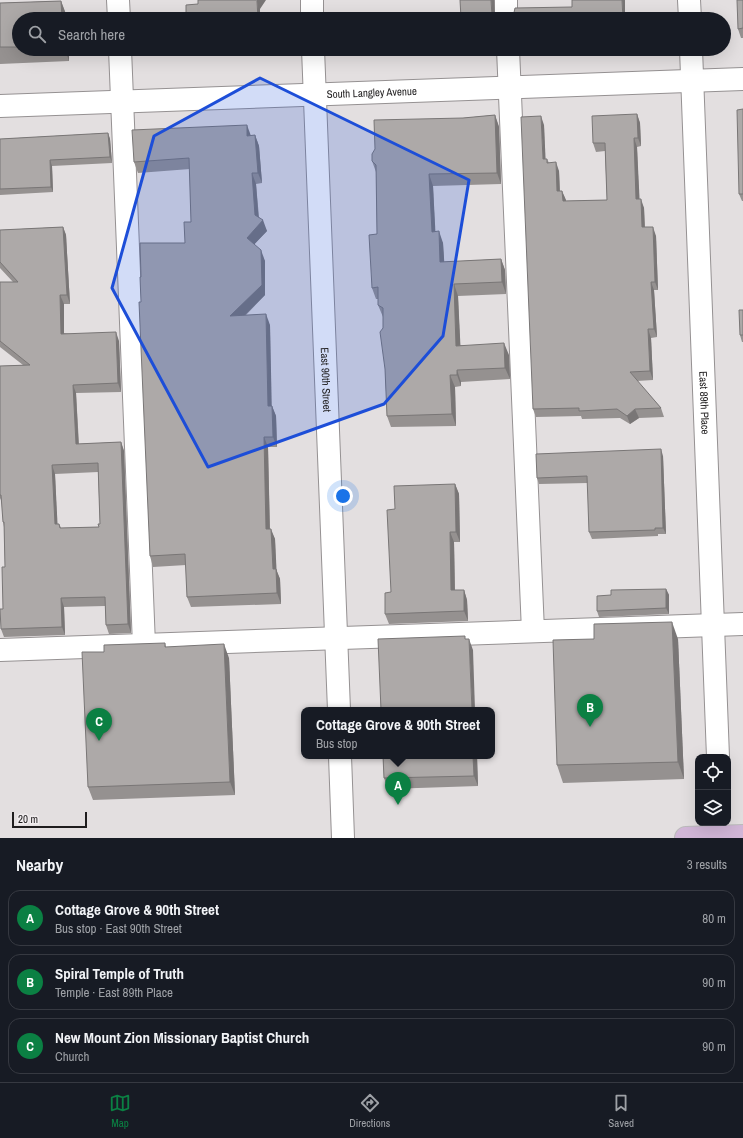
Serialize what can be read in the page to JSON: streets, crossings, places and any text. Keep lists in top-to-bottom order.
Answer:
{
  "streets": {
    "street": ["South Langley Avenue", "East 90th Street", "East 89th Place"]
  },
  "crossings": [
    ["South Langley Avenue", "East 90th Street"],
    ["South Langley Avenue", "East 89th Place"]
  ],
  "scale_bar": "20 m",
  "page": {
    "search": "Search here",
    "pins": ["B", "C", "A"],
    "popup": ["Cottage Grove & 90th Street", "Bus stop"],
    "scale": "20 m",
    "heading": ["Nearby", "3 results"],
    "list": [
      {
        "mark": "A",
        "name": "Cottage Grove & 90th Street",
        "note": "Bus stop · East 90th Street",
        "value": "80 m"
      },
      {
        "mark": "B",
        "name": "Spiral Temple of Truth",
        "note": "Temple · East 89th Place",
        "value": "90 m"
      },
      {
        "mark": "C",
        "name": "New Mount Zion Missionary Baptist Church",
        "note": "Church",
        "value": "90 m"
      }
    ],
    "nav": ["Map", "Directions", "Saved"]
  }
}
